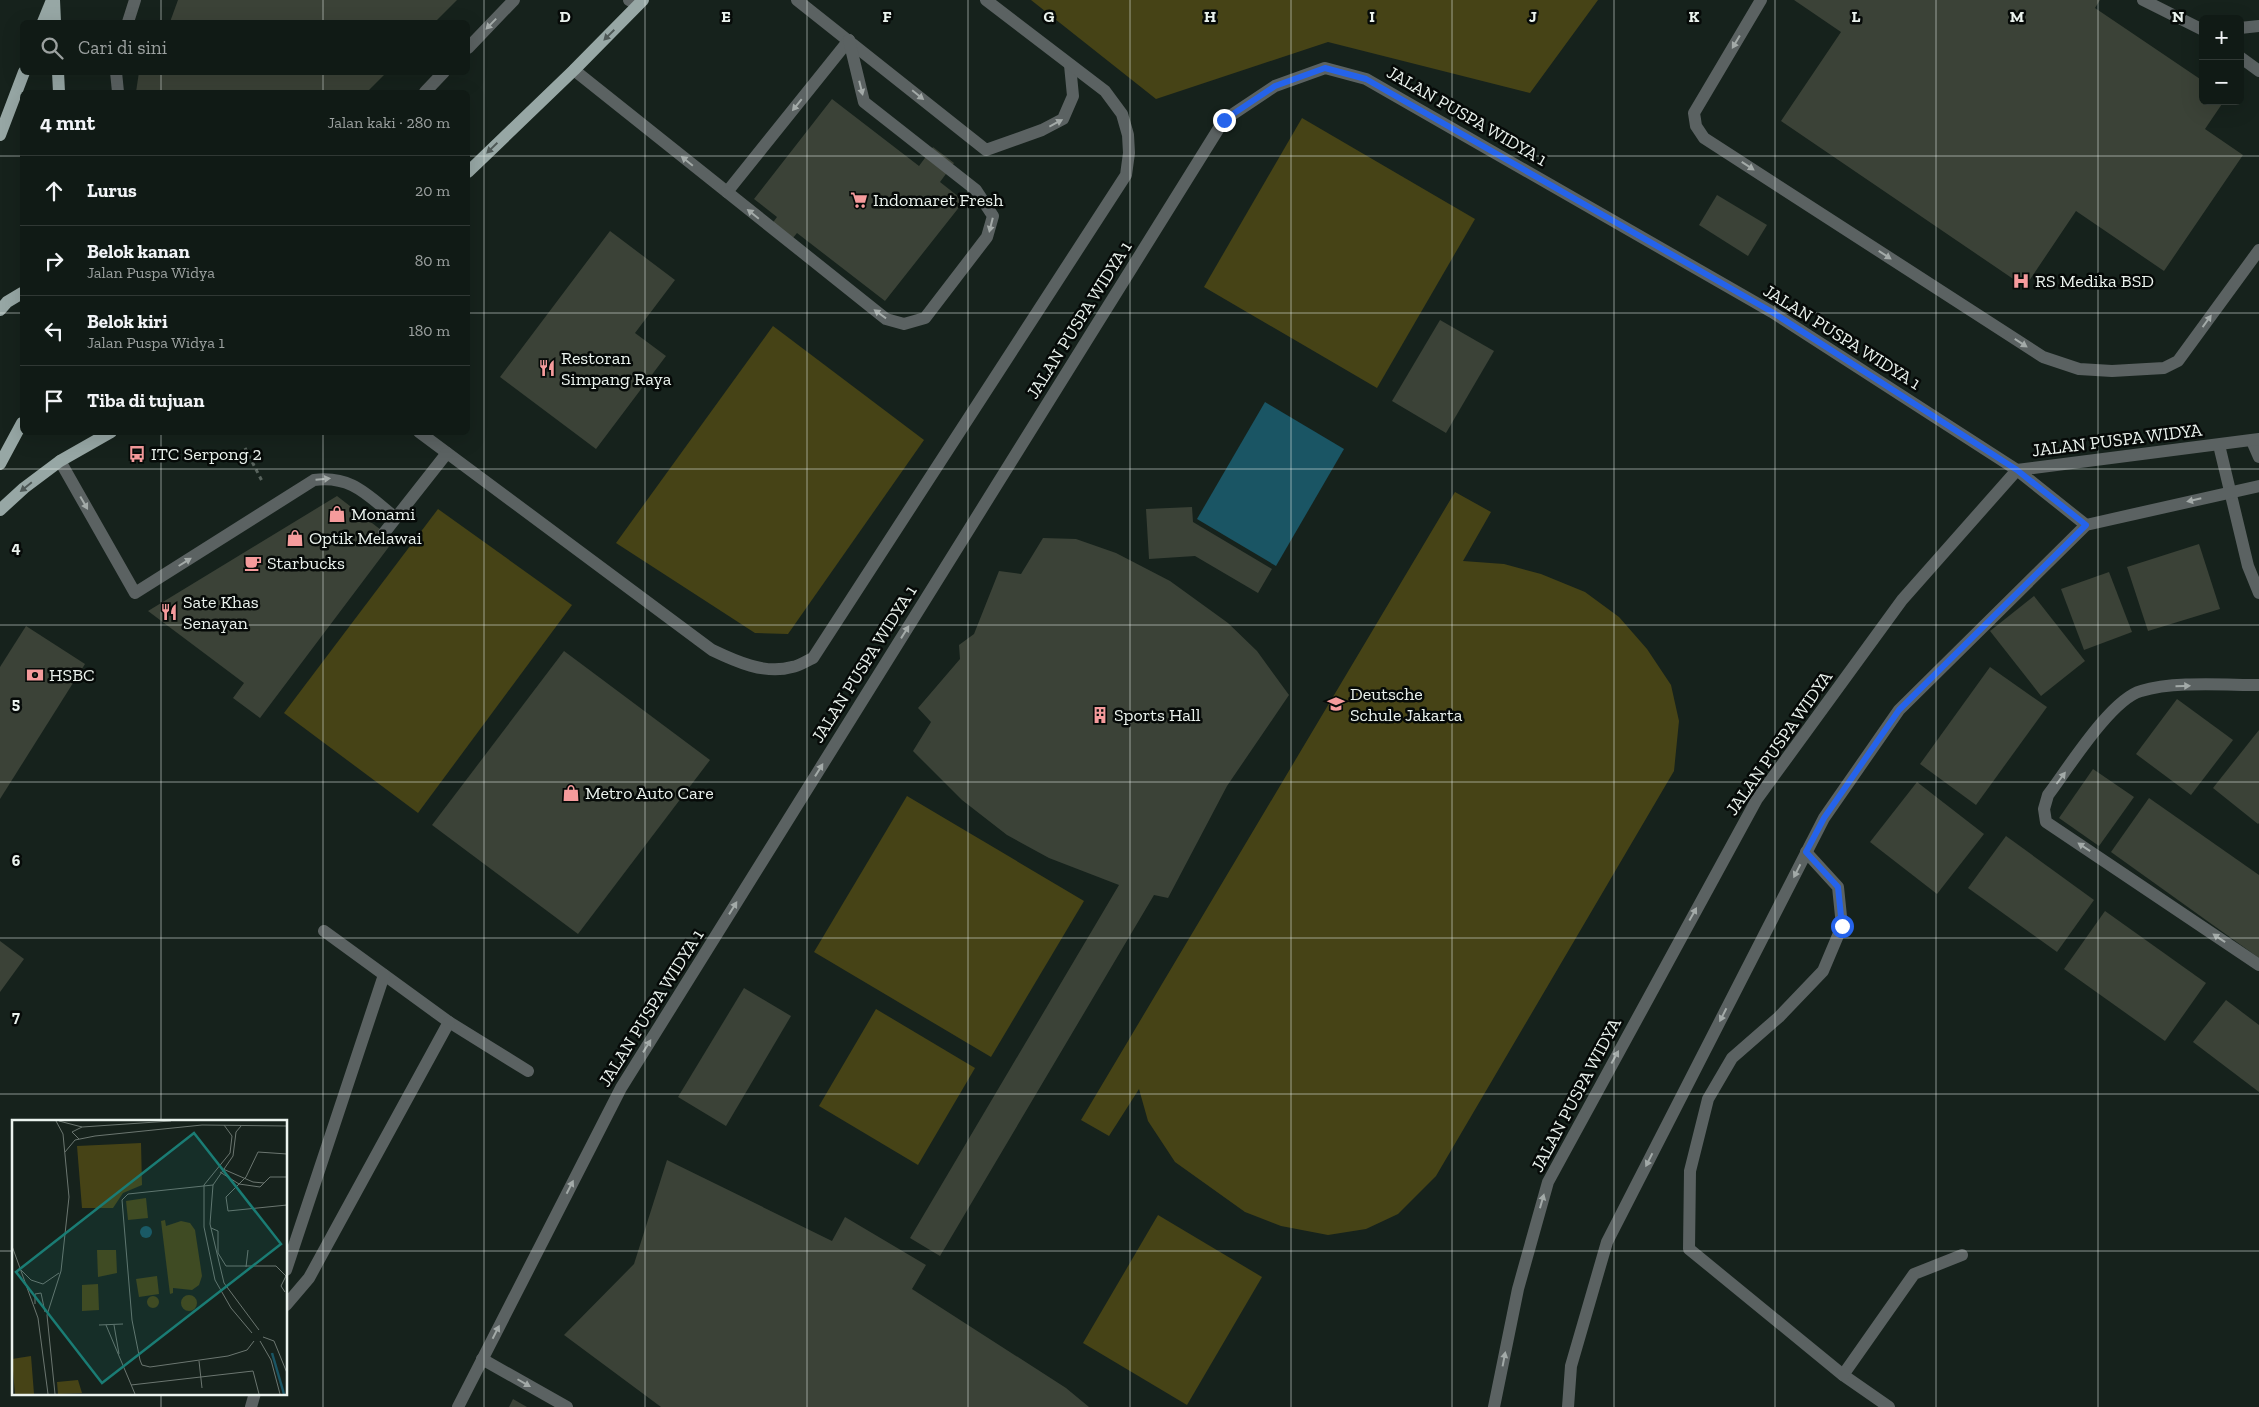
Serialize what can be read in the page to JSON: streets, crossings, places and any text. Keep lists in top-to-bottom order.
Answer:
{
  "streets": {
    "street": ["JALAN PUSPA WIDYA 1", "JALAN PUSPA WIDYA"]
  },
  "crossings": [
    ["JALAN PUSPA WIDYA 1", "JALAN PUSPA WIDYA"]
  ],
  "places": {
    "supermarket": ["Indomaret Fresh"],
    "hospital": ["RS Medika BSD"],
    "restaurant": ["Restoran Simpang Raya", "Sate Khas Senayan"],
    "bus stop": ["ITC Serpong 2"],
    "shop": ["Monami", "Optik Melawai", "Metro Auto Care"],
    "cafe": ["Starbucks"],
    "bank": ["HSBC"],
    "school or university": ["Deutsche Schule Jakarta"],
    "building": ["Sports Hall"]
  },
  "page": {
    "map_buttons": ["+", "−"],
    "search": "Cari di sini",
    "heading": ["4 mnt", "Jalan kaki · 280 m"],
    "list": [
      ["Lurus", "20 m"],
      ["Belok kanan", "Jalan Puspa Widya", "80 m"],
      ["Belok kiri", "Jalan Puspa Widya 1", "180 m"],
      "Tiba di tujuan"
    ]
  },
  "grid": {
    "columns": [
      "D",
      "E",
      "F",
      "G",
      "H",
      "I",
      "J",
      "K",
      "L",
      "M",
      "N"
    ],
    "rows": [
      "4",
      "5",
      "6",
      "7"
    ]
  }
}
